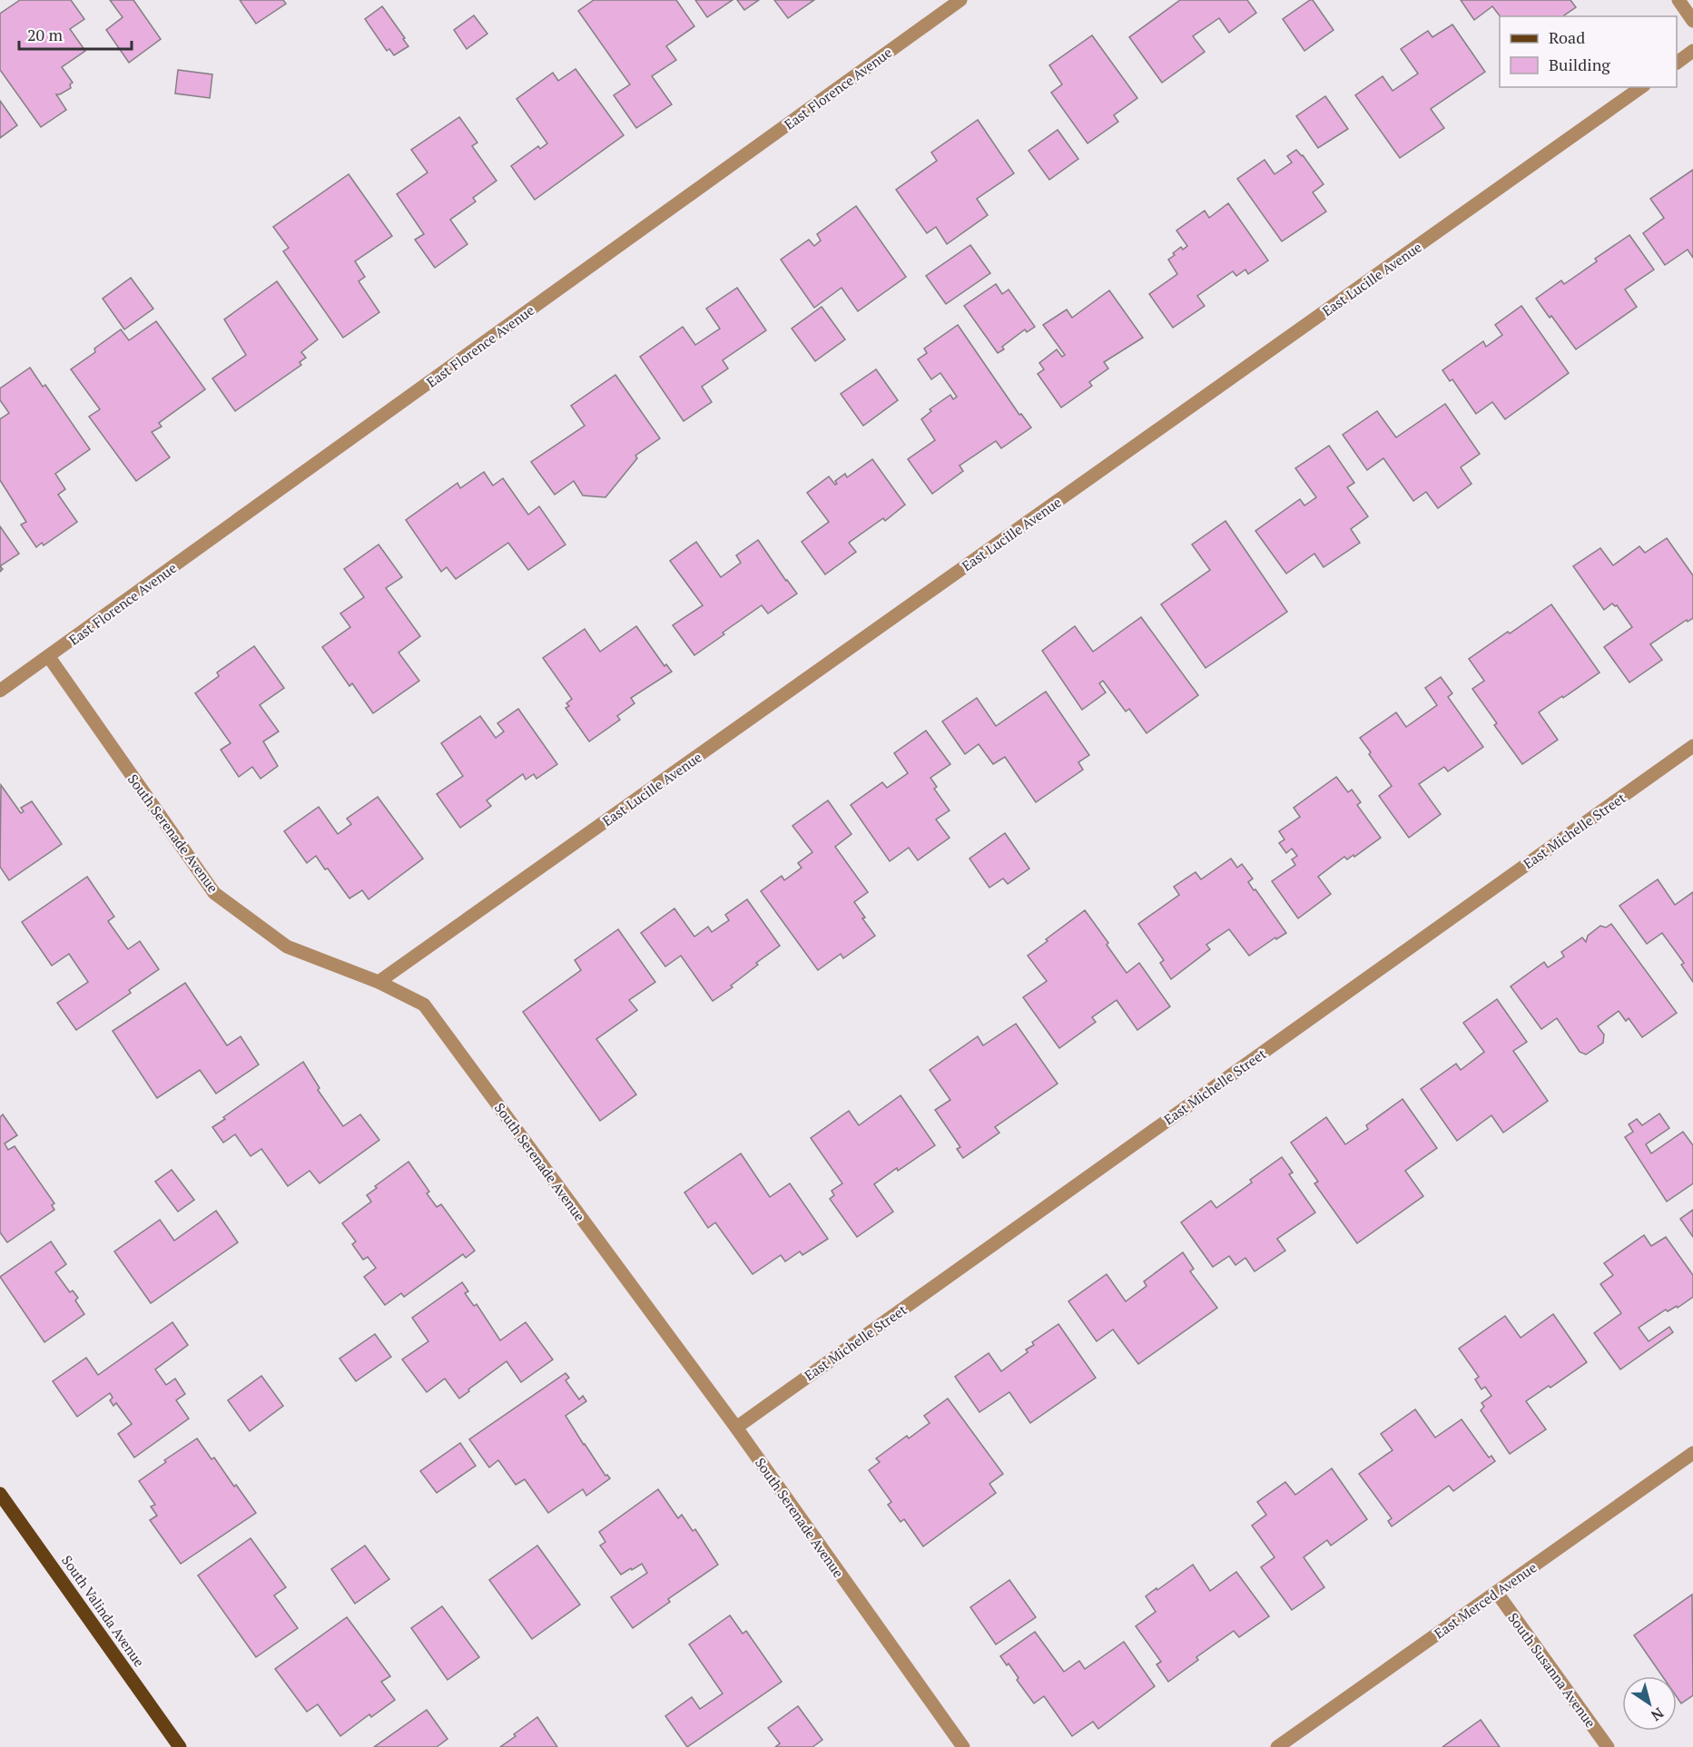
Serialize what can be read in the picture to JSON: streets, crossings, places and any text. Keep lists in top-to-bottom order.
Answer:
{
  "streets": {
    "main road": ["South Valinda Avenue"],
    "street": [
      "East Florence Avenue",
      "East Lucille Avenue",
      "East Michelle Street",
      "South Serenade Avenue",
      "East Merced Avenue",
      "South Susanna Avenue"
    ]
  },
  "crossings": [
    ["East Florence Avenue", "South Serenade Avenue"],
    ["East Lucille Avenue", "South Serenade Avenue"],
    ["East Michelle Street", "South Serenade Avenue"],
    ["East Merced Avenue", "South Susanna Avenue"]
  ],
  "legend": ["Road", "Building"],
  "scale_bar": "20 m",
  "north": "bottom right"
}
